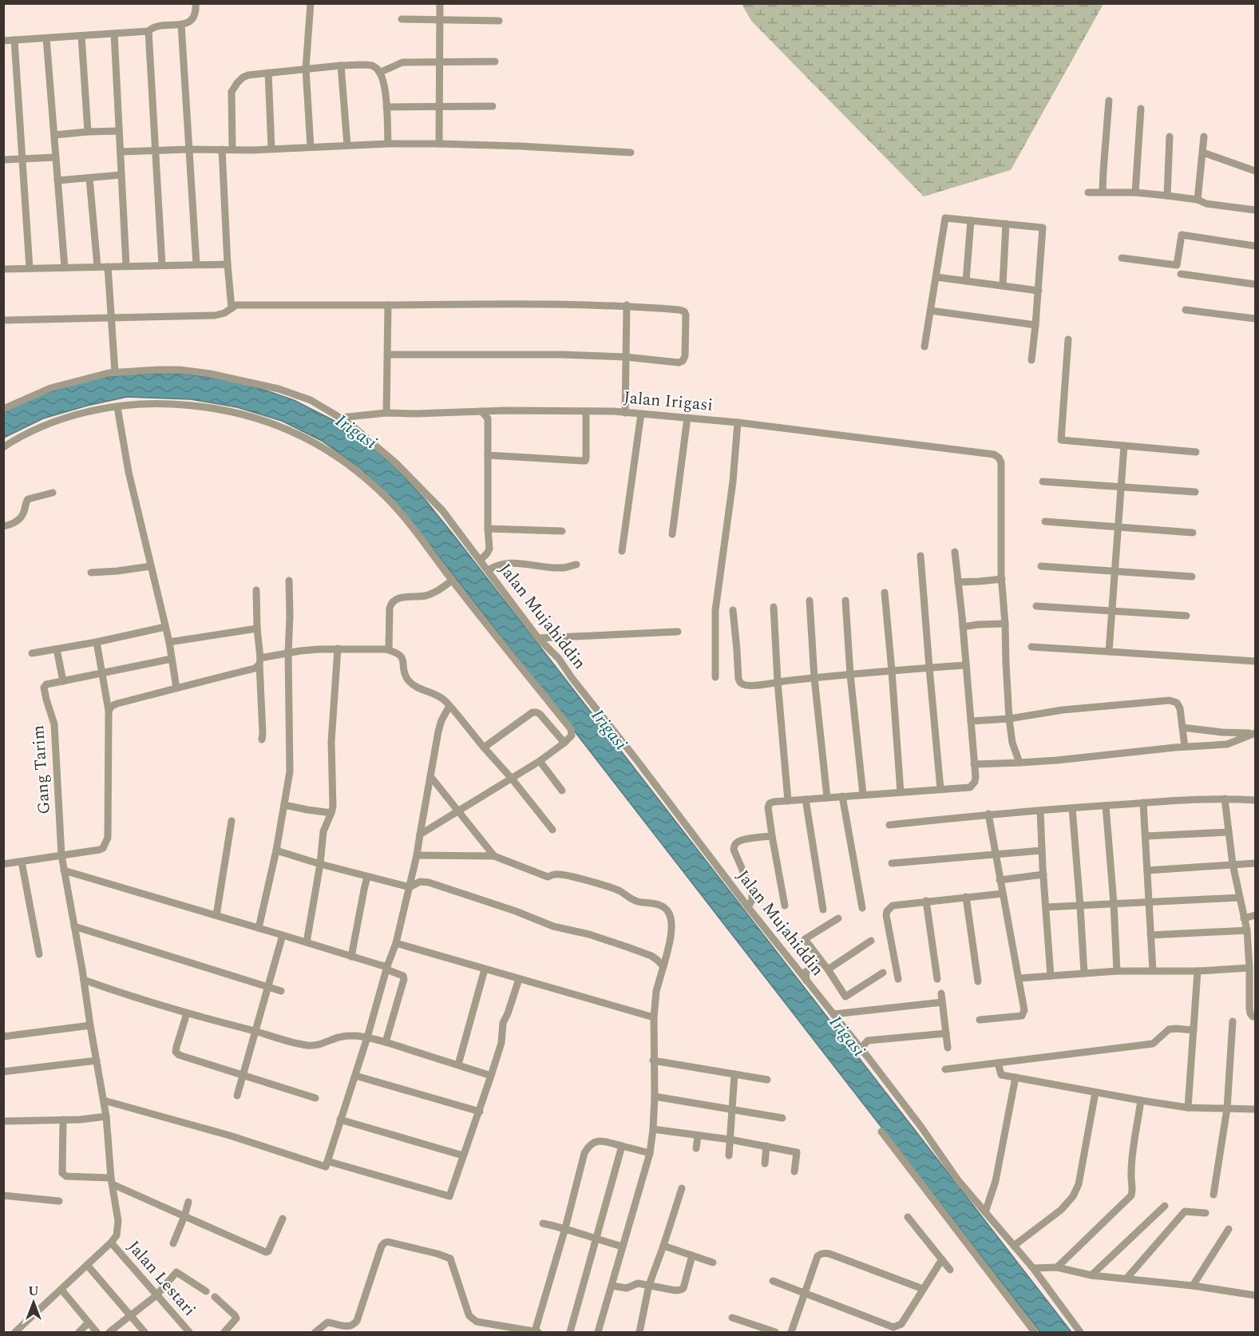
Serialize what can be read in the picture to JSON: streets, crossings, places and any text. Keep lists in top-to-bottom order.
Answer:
{
  "streets": {
    "street": [
      "Jalan Irigasi",
      "Jalan Mujahiddin",
      "Gang Tarim",
      "Jalan Lestari"
    ]
  },
  "crossings": [
    ["Jalan Irigasi", "Jalan Mujahiddin"],
    ["Gang Tarim", "Jalan Lestari"]
  ],
  "water": ["Irigasi"],
  "north": "top"
}
